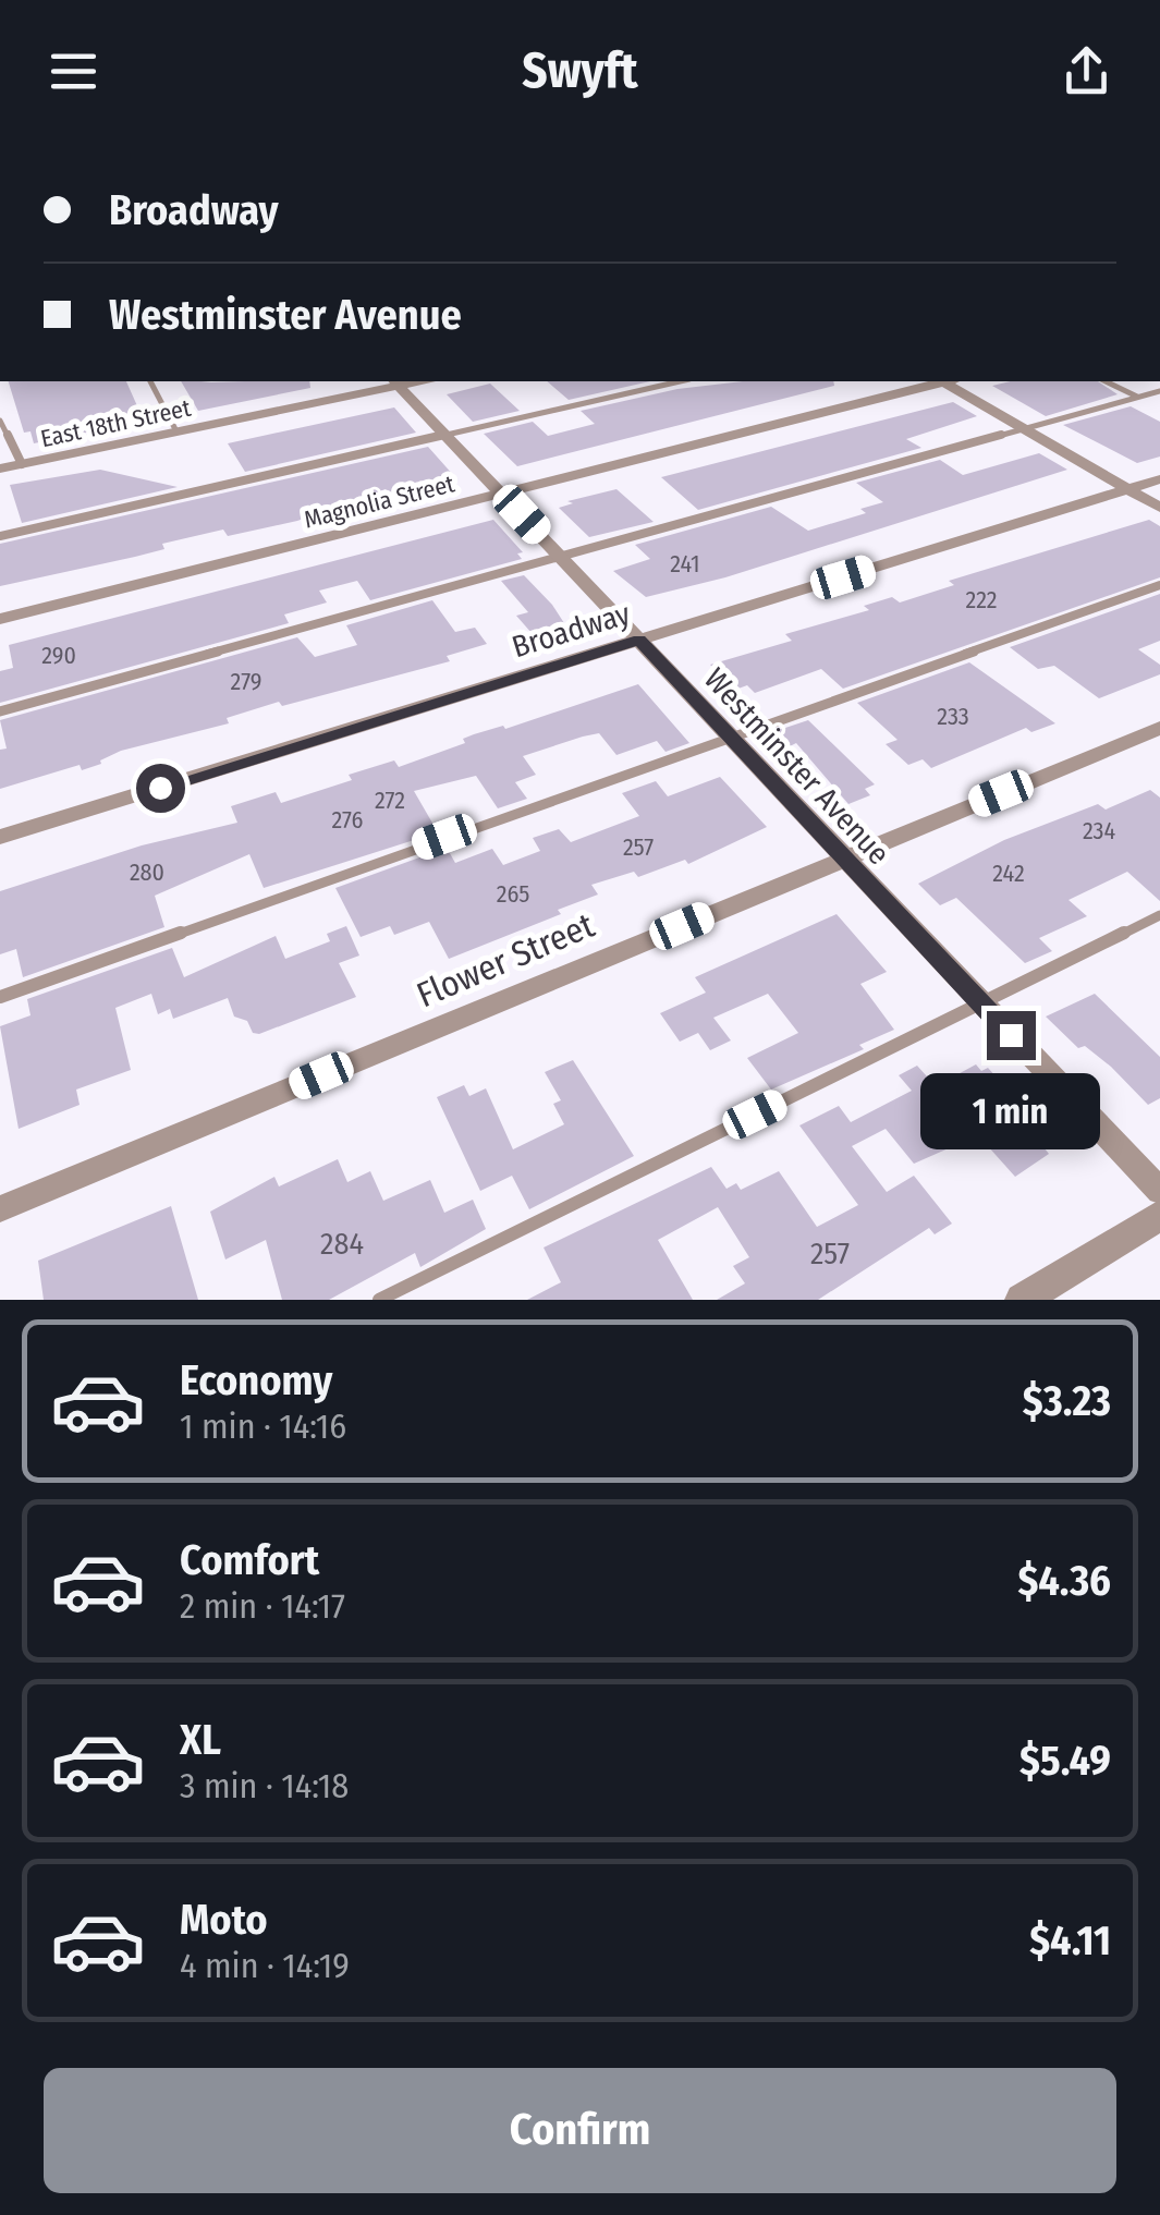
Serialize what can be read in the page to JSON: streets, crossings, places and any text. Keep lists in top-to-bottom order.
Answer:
{
  "streets": {
    "street": [
      "East 18th Street",
      "Magnolia Street",
      "Broadway",
      "Westminster Avenue",
      "Flower Street"
    ]
  },
  "crossings": [
    ["East 18th Street", "Westminster Avenue"],
    ["Magnolia Street", "Westminster Avenue"],
    ["Broadway", "Westminster Avenue"],
    ["Westminster Avenue", "Flower Street"]
  ],
  "house_numbers": [
    "241",
    "222",
    "290",
    "279",
    "233",
    "272",
    "276",
    "234",
    "257",
    "280",
    "242",
    "265",
    "284",
    "257"
  ],
  "page": {
    "header": "Swyft",
    "banner": ["Broadway", "Westminster Avenue"],
    "bubble": "1 min",
    "list": [
      {
        "name": "Economy",
        "note": "1 min · 14:16",
        "value": "$3.23"
      },
      {
        "name": "Comfort",
        "note": "2 min · 14:17",
        "value": "$4.36"
      },
      {
        "name": "XL",
        "note": "3 min · 14:18",
        "value": "$5.49"
      },
      {
        "name": "Moto",
        "note": "4 min · 14:19",
        "value": "$4.11"
      }
    ],
    "buttons": "Confirm"
  }
}
